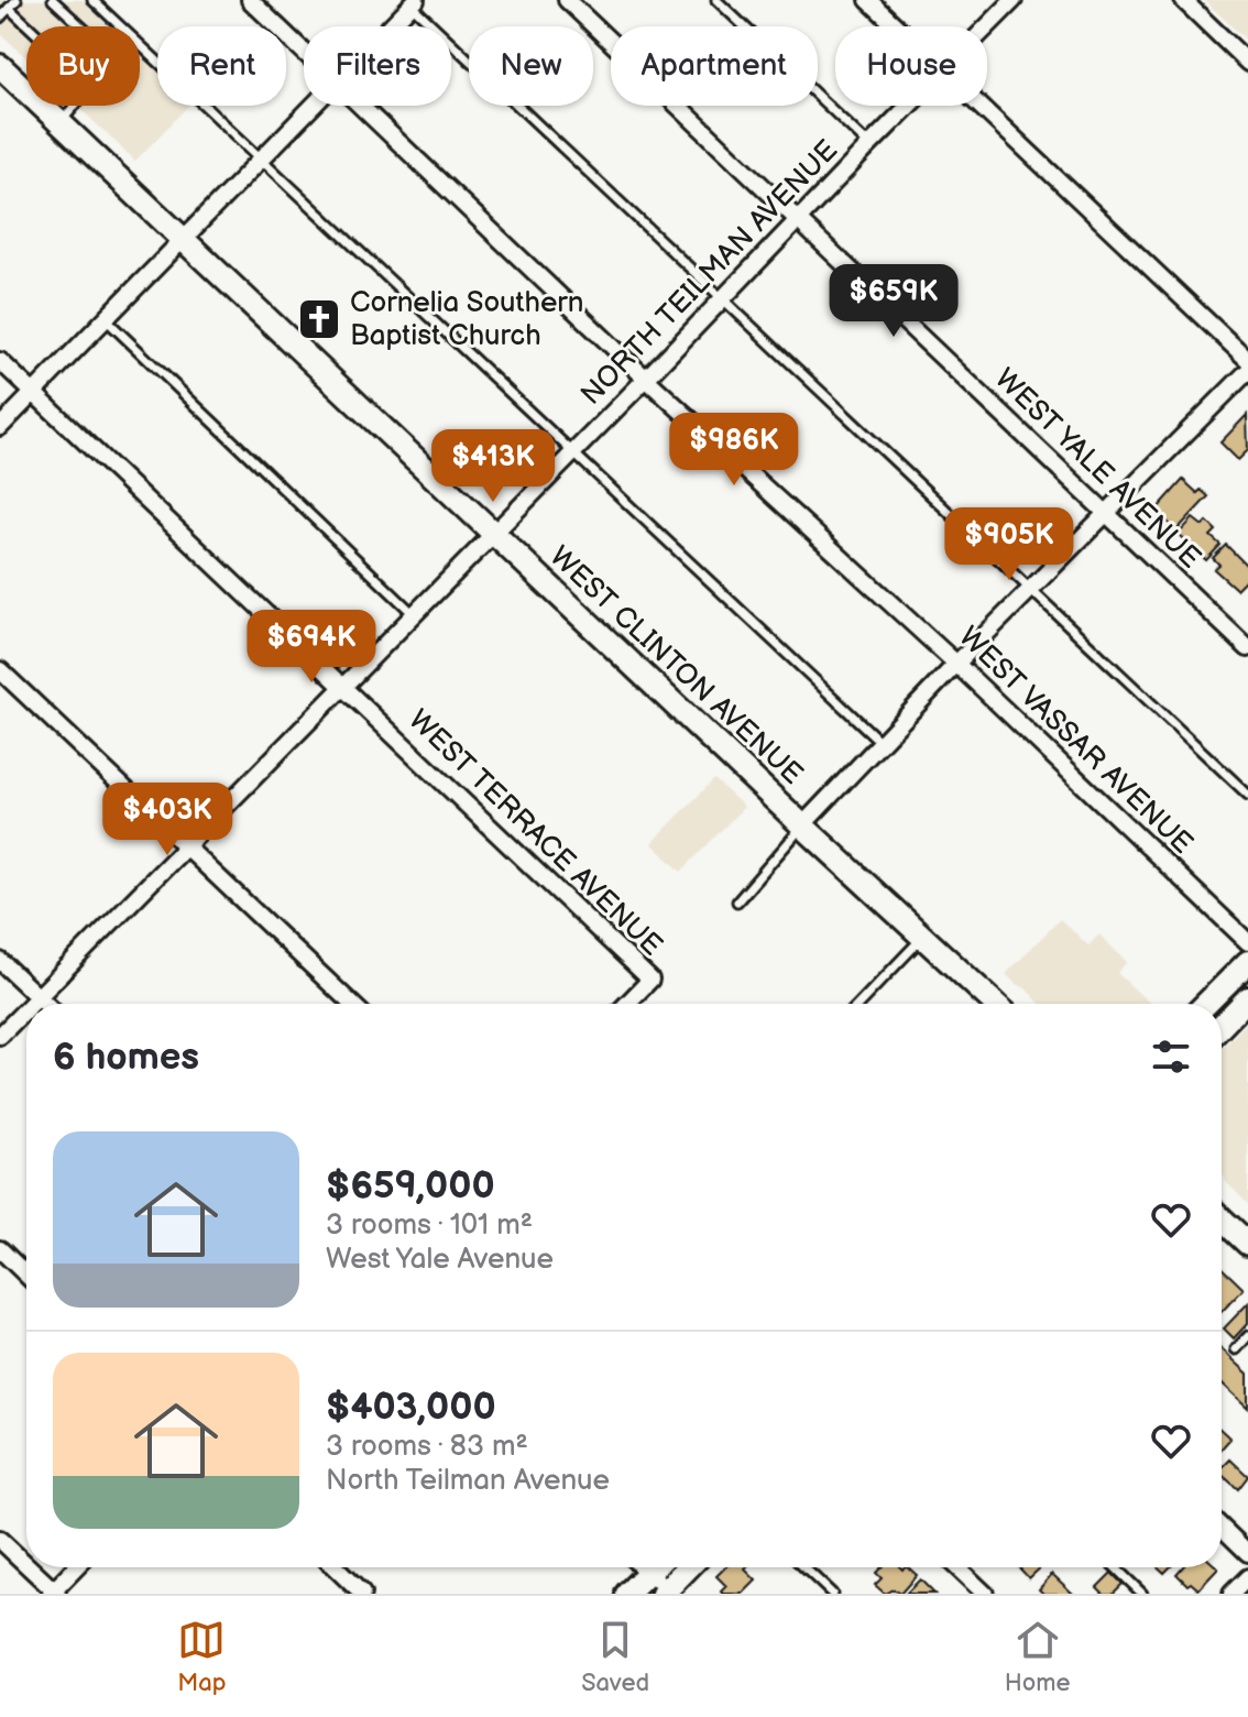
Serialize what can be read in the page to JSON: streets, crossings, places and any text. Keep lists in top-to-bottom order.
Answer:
{
  "streets": {
    "main road": ["WEST CLINTON AVENUE"],
    "street": [
      "NORTH TEILMAN AVENUE",
      "WEST YALE AVENUE",
      "WEST VASSAR AVENUE",
      "WEST TERRACE AVENUE"
    ]
  },
  "crossings": [
    ["NORTH TEILMAN AVENUE", "WEST YALE AVENUE"],
    ["NORTH TEILMAN AVENUE", "WEST CLINTON AVENUE"],
    ["NORTH TEILMAN AVENUE", "WEST VASSAR AVENUE"],
    ["NORTH TEILMAN AVENUE", "WEST TERRACE AVENUE"]
  ],
  "places": {
    "church": ["Cornelia Southern Baptist Church"]
  },
  "page": {
    "chip": [
      "Buy",
      "Rent",
      "Filters",
      "New",
      "Apartment",
      "House"
    ],
    "price": [
      "$659K",
      "$986K",
      "$413K",
      "$905K",
      "$694K",
      "$403K"
    ],
    "heading": "6 homes",
    "list": [
      {
        "name": "$659,000",
        "note": "3 rooms · 101 m² · West Yale Avenue"
      },
      {
        "name": "$403,000",
        "note": "3 rooms · 83 m² · North Teilman Avenue"
      }
    ],
    "tabs": ["Map", "Saved", "Home"]
  }
}
